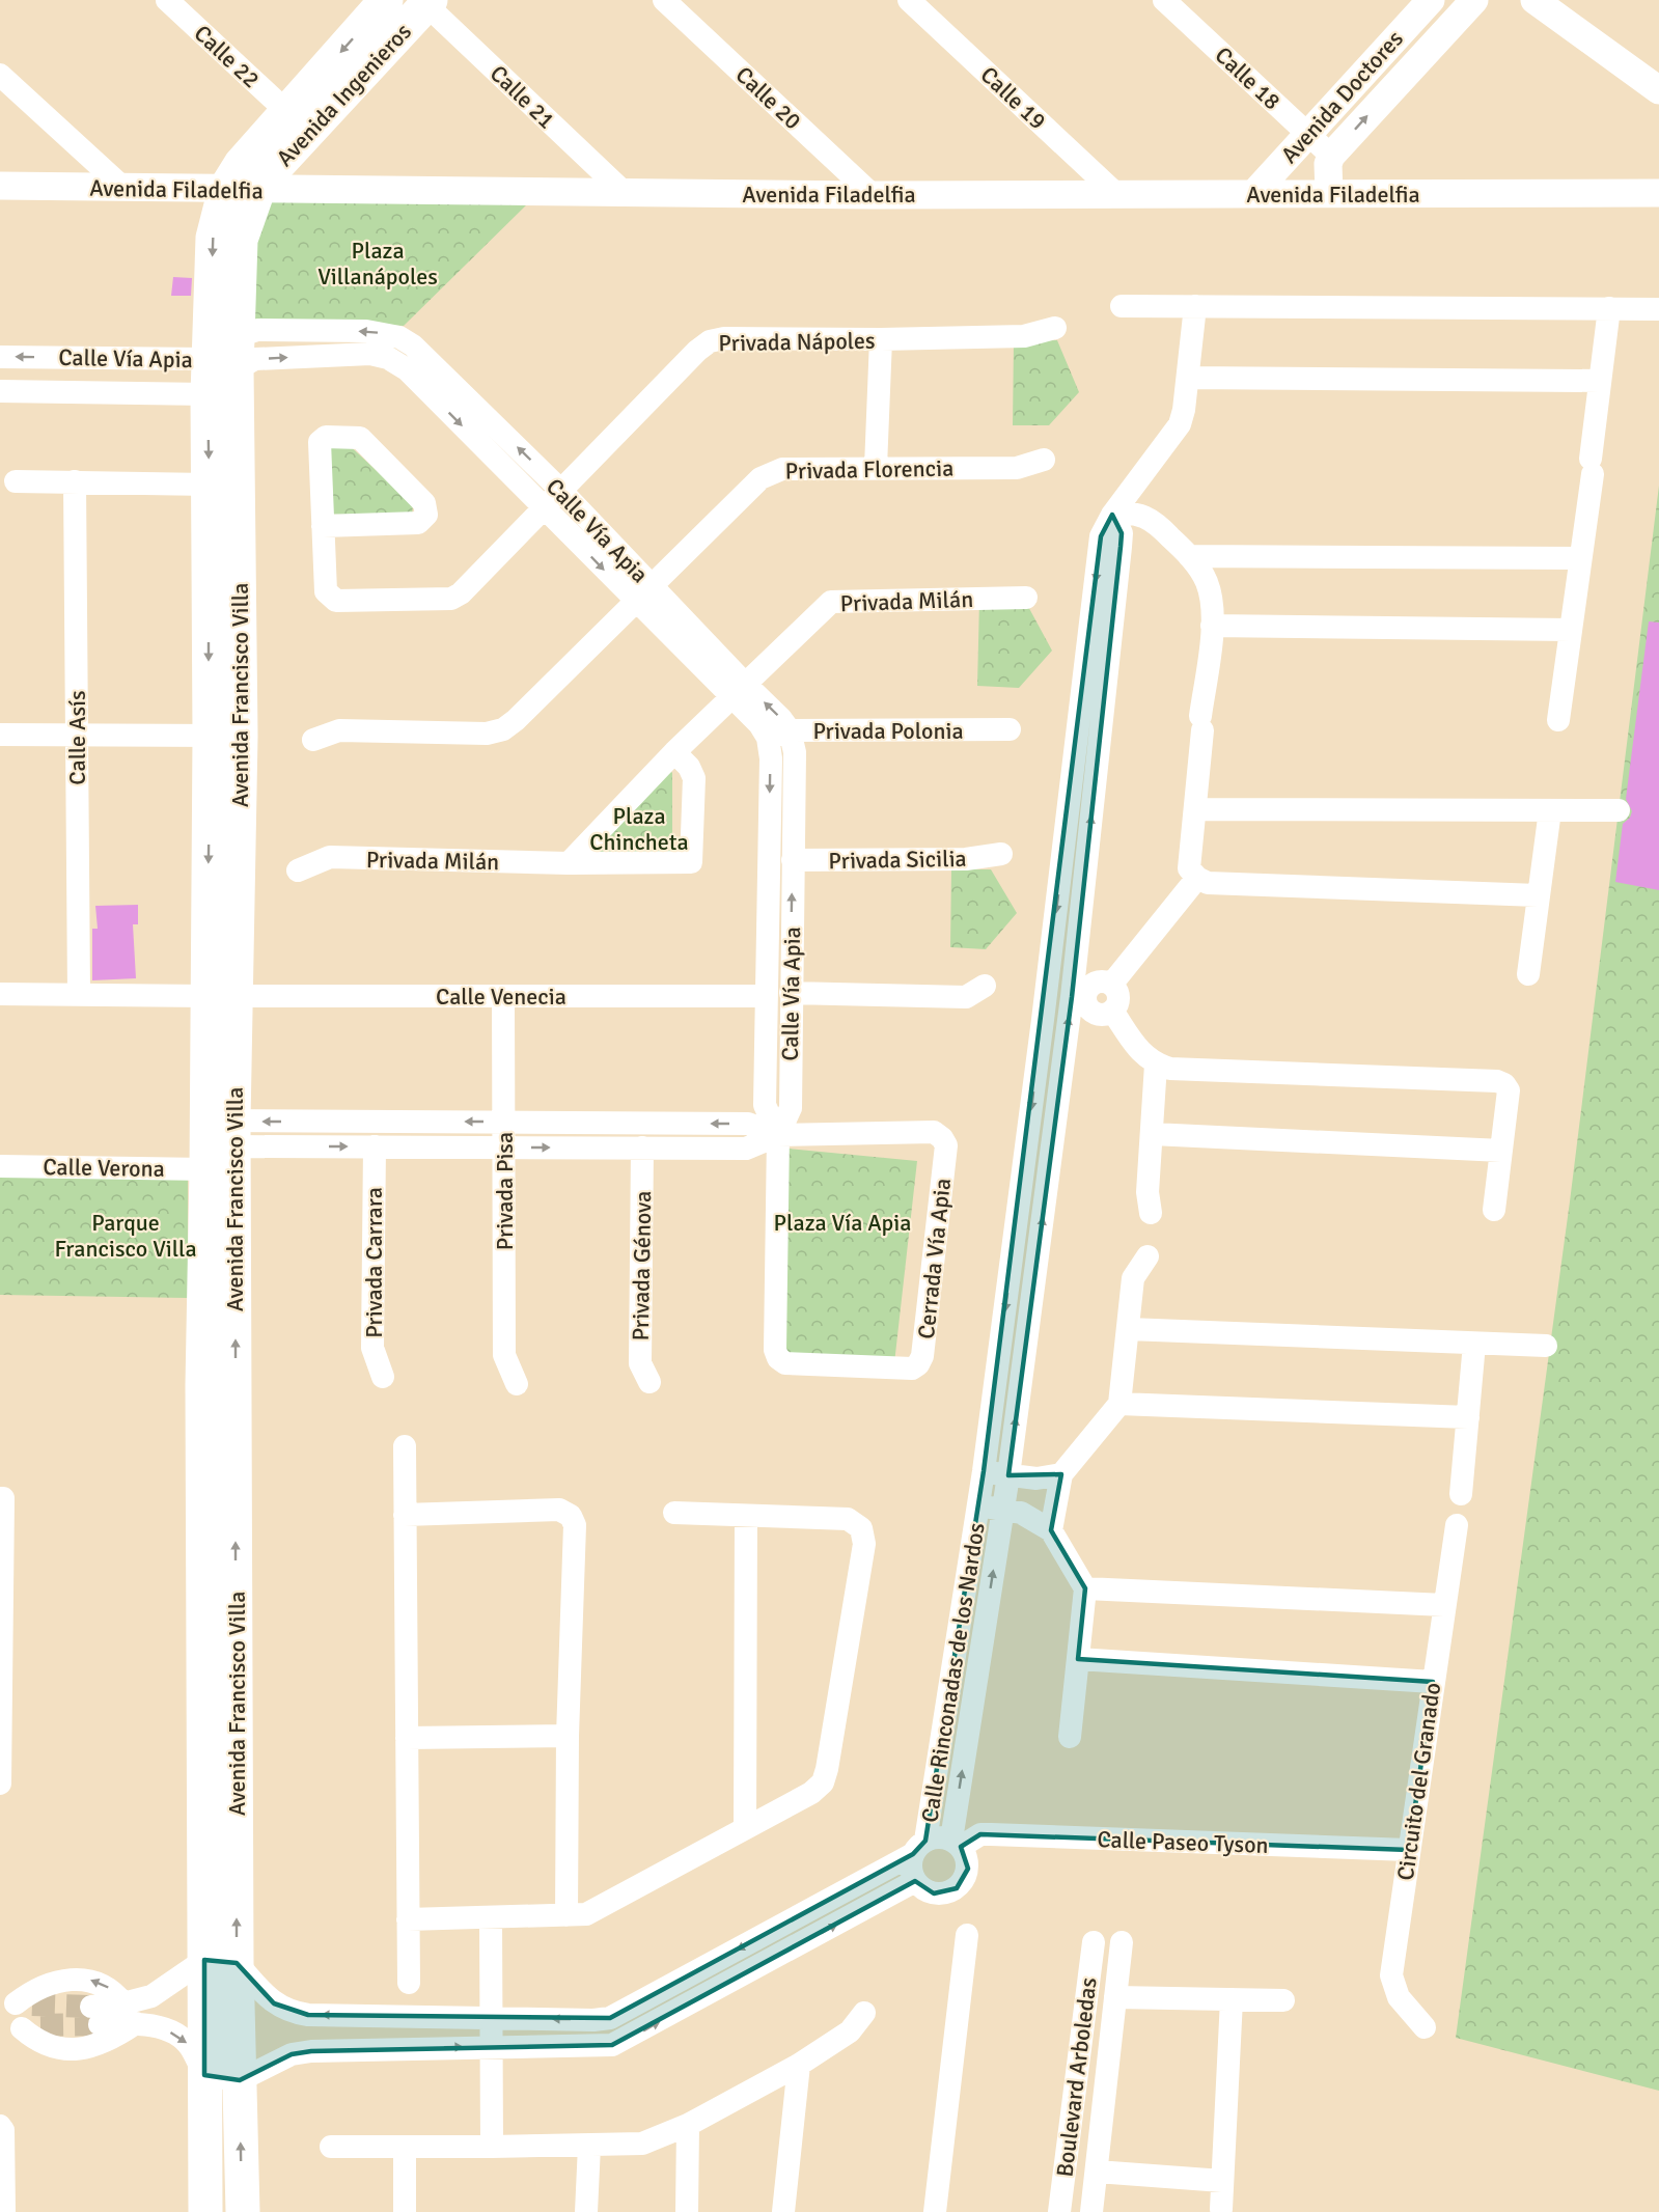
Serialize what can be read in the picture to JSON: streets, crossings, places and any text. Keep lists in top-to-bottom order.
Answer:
{
  "streets": {
    "main road": ["Avenida Ingenieros", "Avenida Francisco Villa"],
    "street": [
      "Calle 22",
      "Calle 18",
      "Calle 21",
      "Avenida Doctores",
      "Calle 20",
      "Calle 19",
      "Avenida Filadelfia",
      "Privada Nápoles",
      "Calle Vía Apia",
      "Privada Florencia",
      "Privada Milán",
      "Privada Polonia",
      "Calle Asís",
      "Privada Sicilia",
      "Calle Venecia",
      "Calle Verona",
      "Privada Pisa",
      "Cerrada Vía Apia",
      "Privada Carrara",
      "Privada Génova",
      "Calle Rinconadas de los Nardos",
      "Circuito del Granado",
      "Calle Paseo Tyson",
      "Boulevard Arboledas"
    ]
  },
  "crossings": [
    ["Calle 22", "Avenida Ingenieros"],
    ["Calle 18", "Avenida Doctores"],
    ["Avenida Ingenieros", "Calle 21"],
    ["Avenida Ingenieros", "Avenida Filadelfia"],
    ["Avenida Ingenieros", "Avenida Francisco Villa"],
    ["Calle 21", "Avenida Filadelfia"],
    ["Avenida Doctores", "Avenida Filadelfia"],
    ["Calle 20", "Avenida Filadelfia"],
    ["Calle 19", "Avenida Filadelfia"],
    ["Avenida Filadelfia", "Avenida Francisco Villa"],
    ["Privada Nápoles", "Calle Vía Apia"],
    ["Calle Vía Apia", "Privada Florencia"],
    ["Calle Vía Apia", "Privada Milán"],
    ["Calle Vía Apia", "Avenida Francisco Villa"],
    ["Calle Vía Apia", "Privada Polonia"],
    ["Calle Vía Apia", "Privada Sicilia"],
    ["Calle Vía Apia", "Calle Venecia"],
    ["Calle Vía Apia", "Cerrada Vía Apia"],
    ["Avenida Francisco Villa", "Calle Venecia"],
    ["Avenida Francisco Villa", "Calle Verona"],
    ["Calle Asís", "Calle Venecia"],
    ["Calle Venecia", "Privada Pisa"],
    ["Calle Rinconadas de los Nardos", "Calle Paseo Tyson"],
    ["Circuito del Granado", "Calle Paseo Tyson"]
  ],
  "parks": [
    "Plaza Villanápoles",
    "Plaza Chincheta",
    "Parque Francisco Villa",
    "Plaza Vía Apia"
  ]
}
